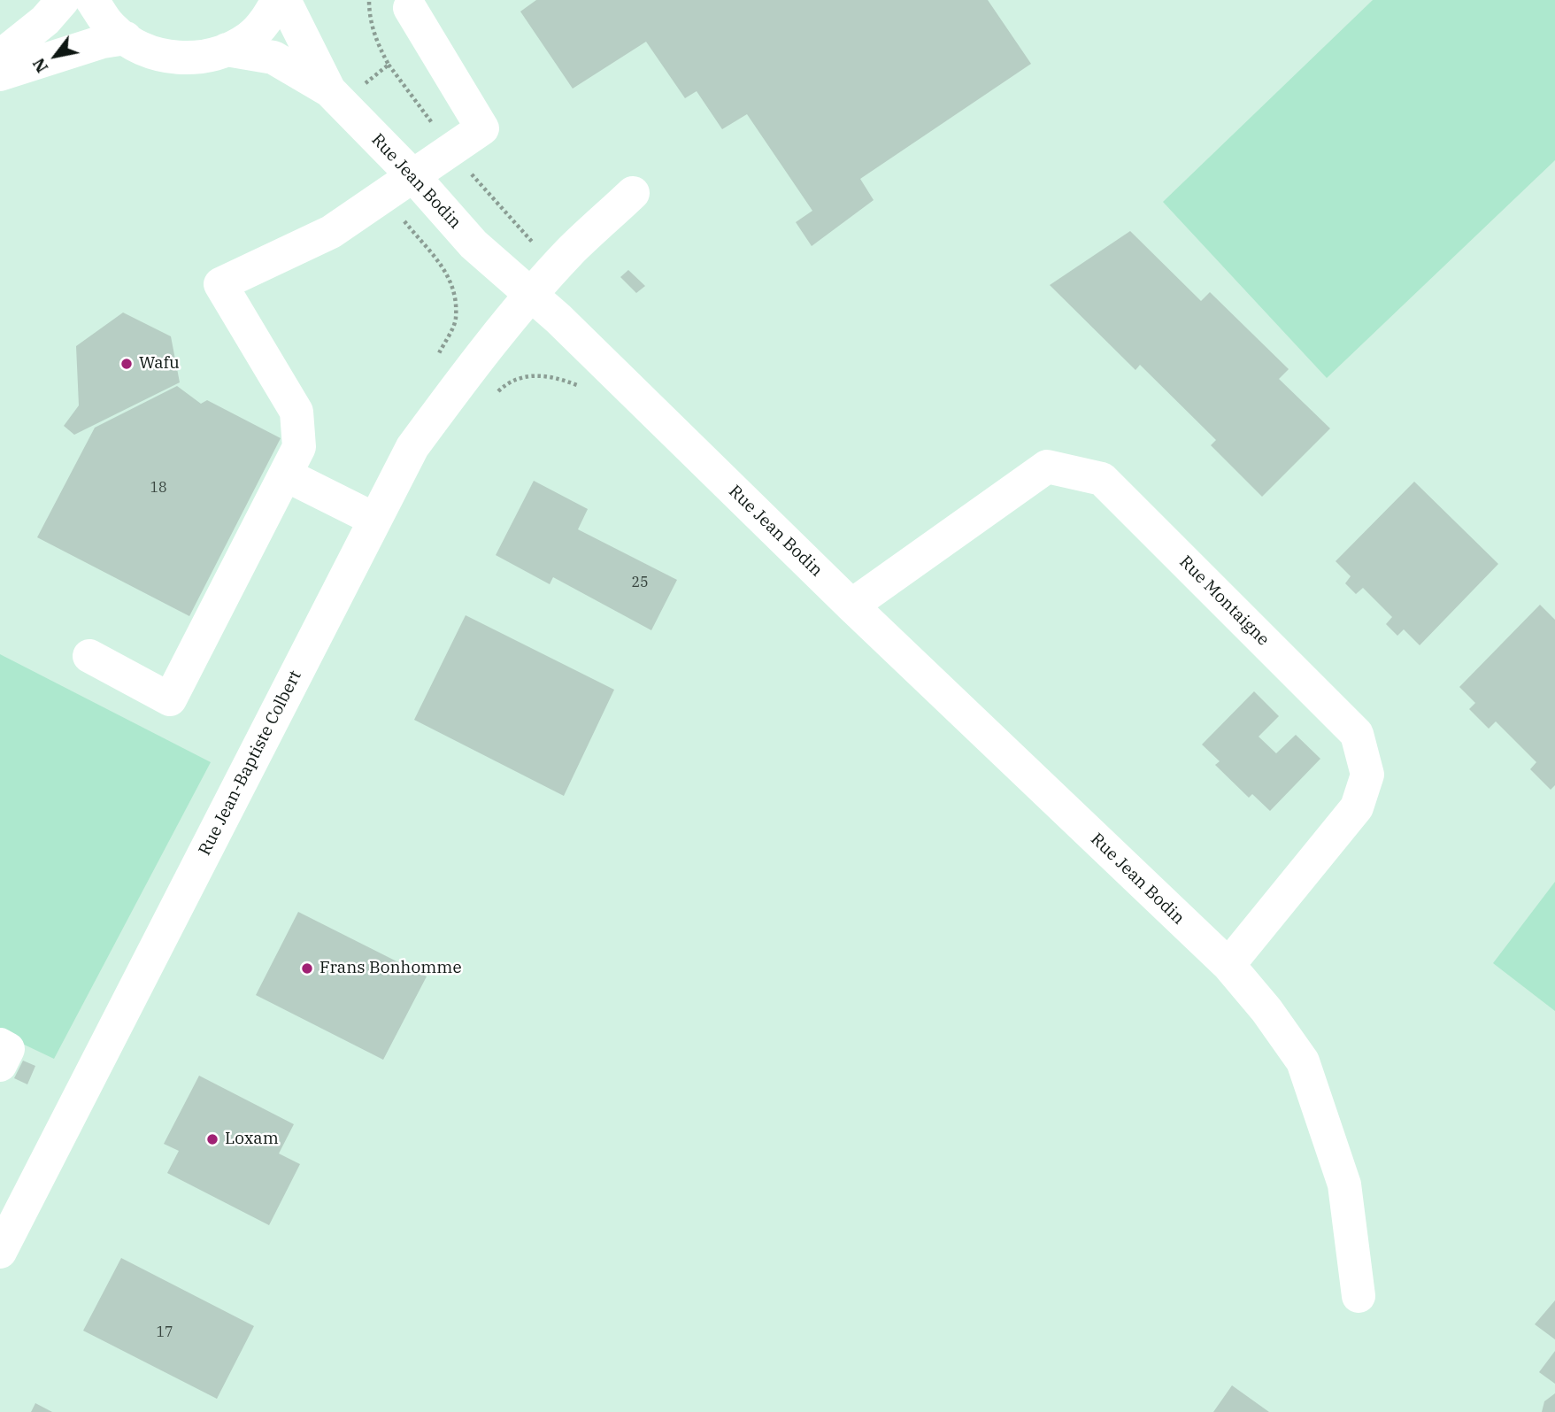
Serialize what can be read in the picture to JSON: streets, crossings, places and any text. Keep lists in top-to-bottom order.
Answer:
{
  "streets": {
    "street": ["Rue Jean Bodin", "Rue Montaigne", "Rue Jean-Baptiste Colbert"]
  },
  "crossings": [
    ["Rue Jean Bodin", "Rue Montaigne"],
    ["Rue Jean Bodin", "Rue Jean-Baptiste Colbert"]
  ],
  "places": ["Wafu", "Frans Bonhomme", "Loxam"],
  "house_numbers": ["18", "25", "17"],
  "north": "bottom left"
}
